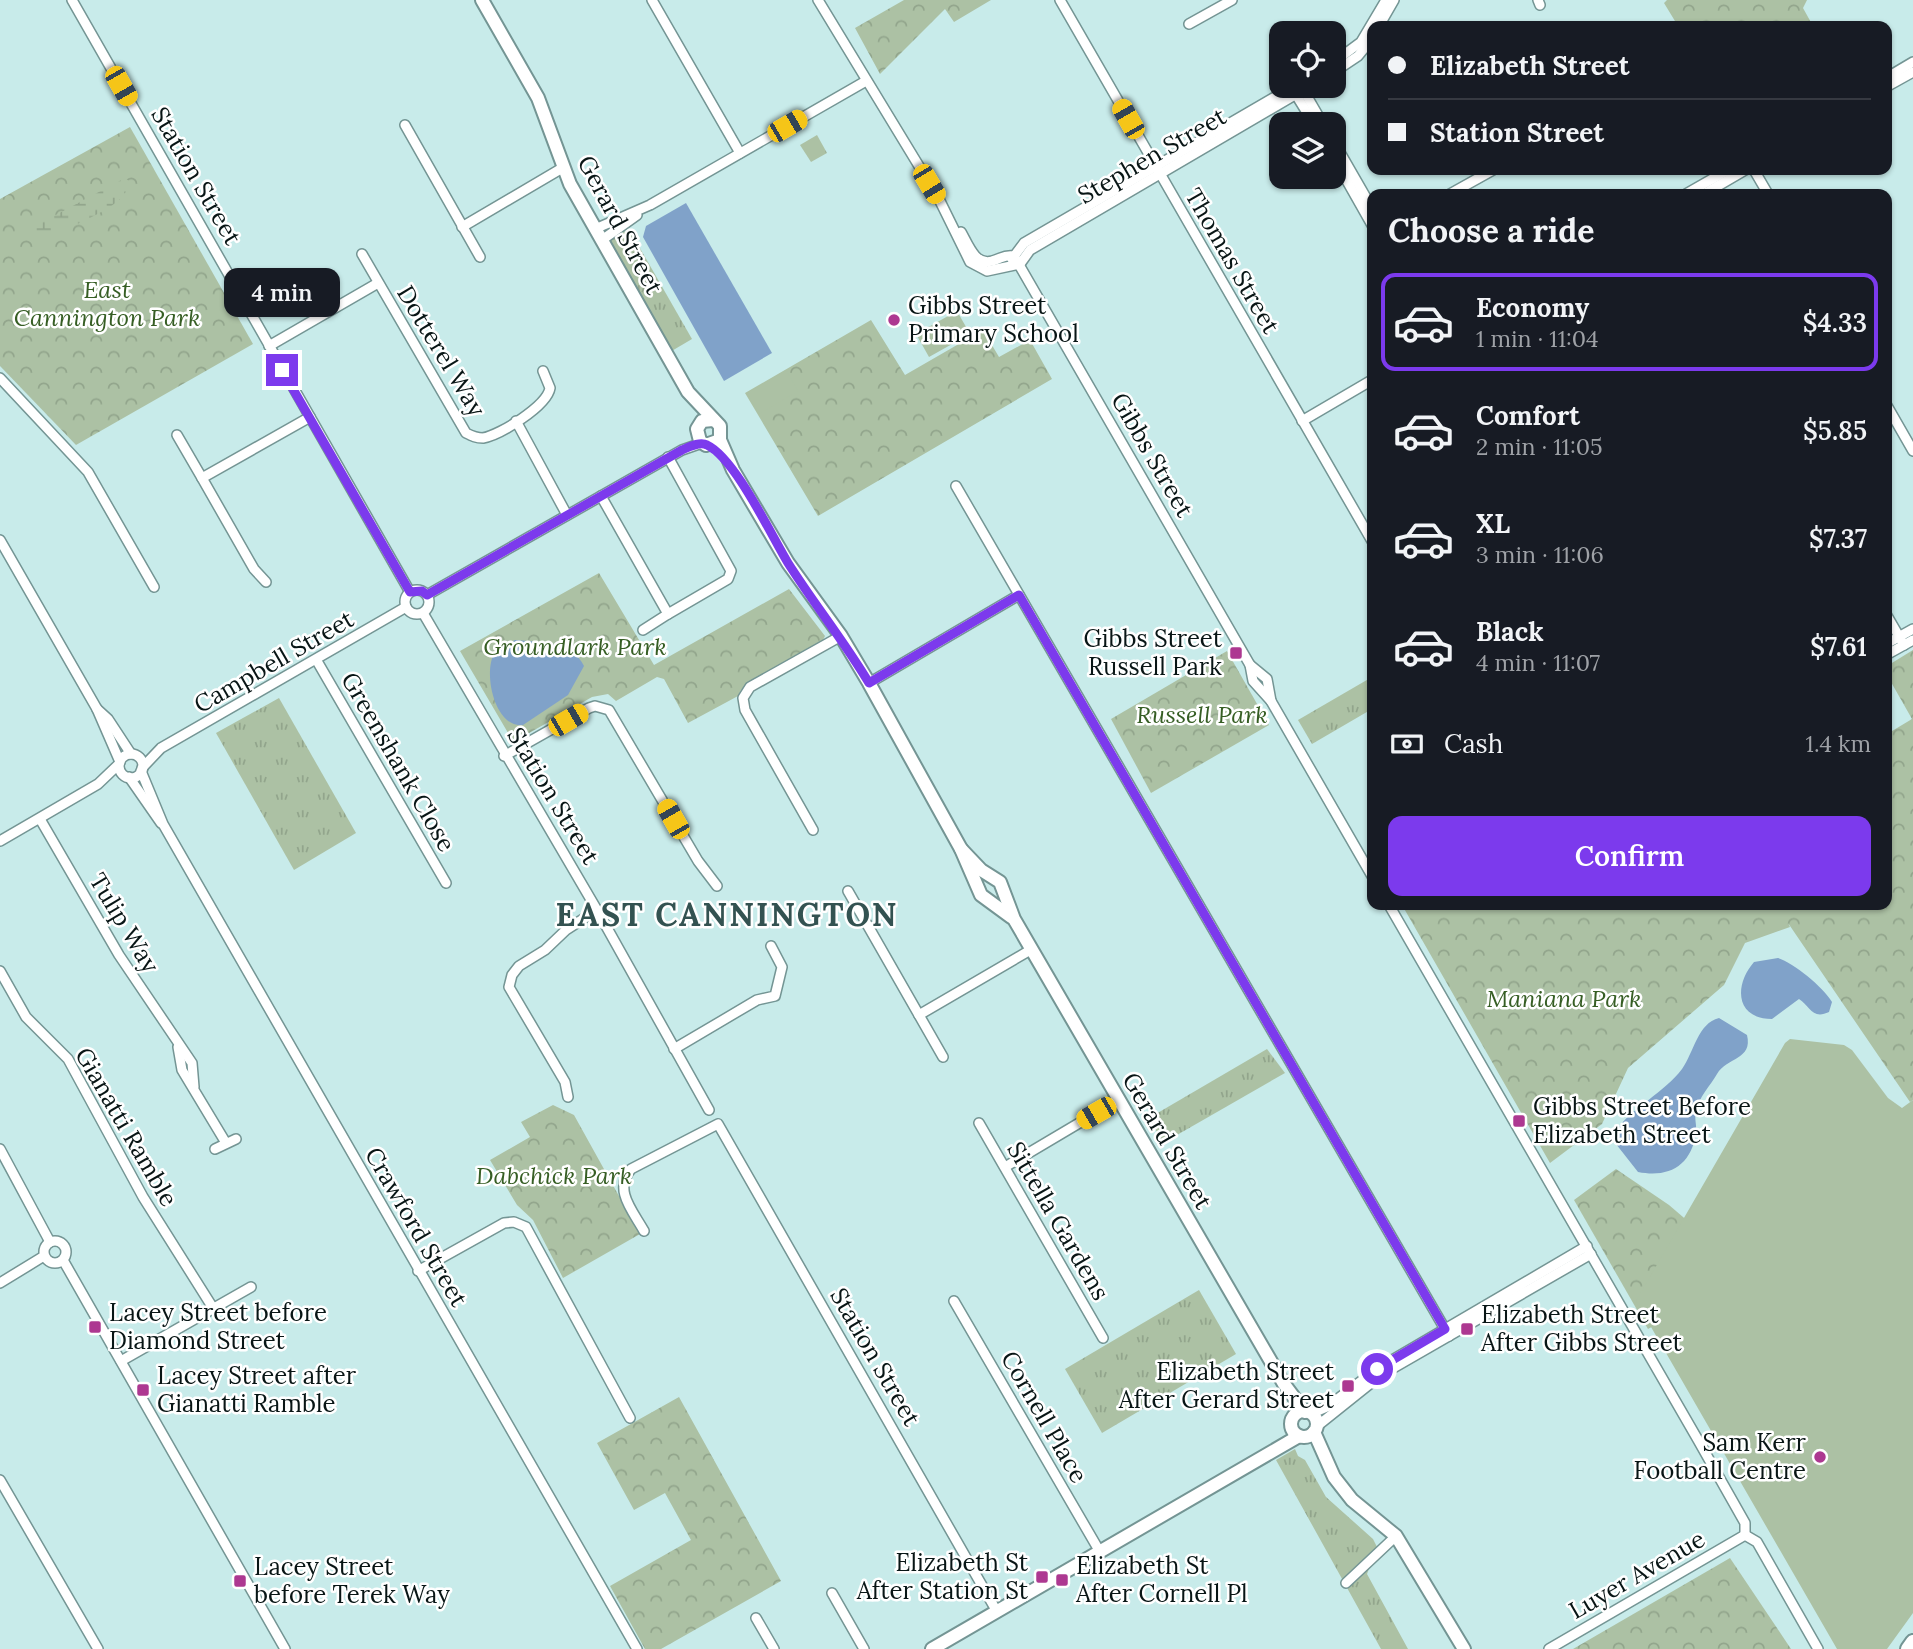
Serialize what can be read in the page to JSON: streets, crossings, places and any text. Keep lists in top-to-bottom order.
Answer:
{
  "streets": {
    "street": [
      "Stephen Street",
      "Station Street",
      "Gerard Street",
      "Thomas Street",
      "Dotterel Way",
      "Gibbs Street",
      "Campbell Street",
      "Greenshank Close",
      "Tulip Way",
      "Gianatti Ramble",
      "Sittella Gardens",
      "Crawford Street",
      "Cornell Place",
      "Luyer Avenue"
    ]
  },
  "crossings": [
    ["Stephen Street", "Thomas Street"],
    ["Stephen Street", "Gibbs Street"],
    ["Station Street", "Campbell Street"],
    ["Campbell Street", "Greenshank Close"],
    ["Campbell Street", "Crawford Street"]
  ],
  "districts": ["EAST CANNINGTON"],
  "parks": [
    "East Cannington Park",
    "Groundlark Park",
    "Russell Park",
    "Maniana Park",
    "Dabchick Park"
  ],
  "places": {
    "other": ["Gibbs Street Primary School", "Sam Kerr Football Centre"],
    "transit": [
      "Gibbs Street Russell Park",
      "Gibbs Street Before Elizabeth Street",
      "Lacey Street before Diamond Street",
      "Elizabeth Street After Gibbs Street",
      "Elizabeth Street After Gerard Street",
      "Lacey Street after Gianatti Ramble",
      "Elizabeth St After Station St",
      "Elizabeth St After Cornell Pl",
      "Lacey Street before Terek Way"
    ]
  },
  "page": {
    "banner": ["Elizabeth Street", "Station Street"],
    "heading": "Choose a ride",
    "bubble": "4 min",
    "list": [
      {
        "name": "Economy",
        "note": "1 min · 11:04",
        "value": "$4.33"
      },
      {
        "name": "Comfort",
        "note": "2 min · 11:05",
        "value": "$5.85"
      },
      {
        "name": "XL",
        "note": "3 min · 11:06",
        "value": "$7.37"
      },
      {
        "name": "Black",
        "note": "4 min · 11:07",
        "value": "$7.61"
      }
    ],
    "pay": ["Cash", "1.4 km"],
    "buttons": "Confirm"
  }
}
